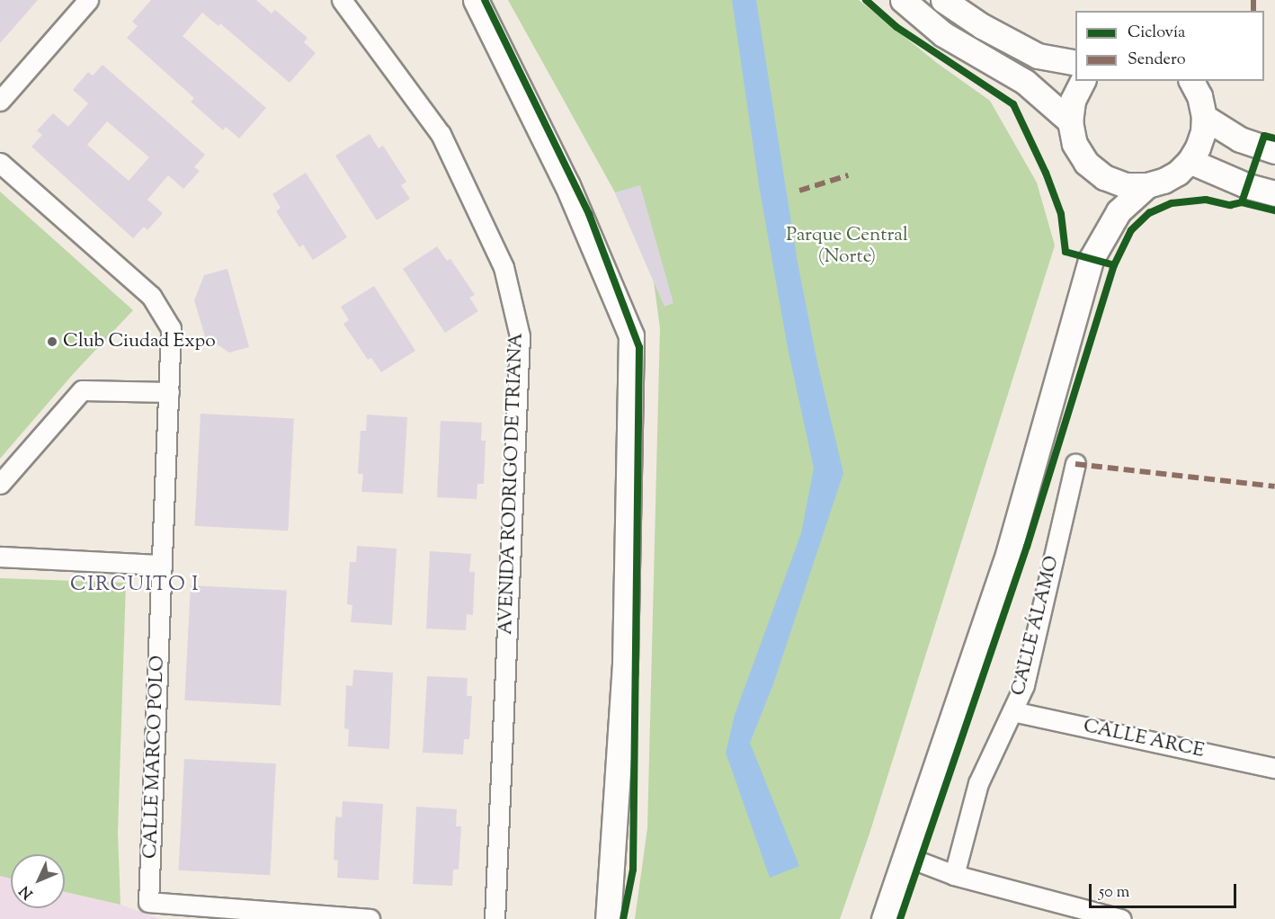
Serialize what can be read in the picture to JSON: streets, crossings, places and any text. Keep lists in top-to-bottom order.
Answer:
{
  "streets": {
    "street": [
      "AVENIDA RODRIGO DE TRIANA",
      "CALLE ÁLAMO",
      "CALLE ARCE",
      "CALLE MARCO POLO"
    ]
  },
  "crossings": [
    ["CALLE ÁLAMO", "CALLE ARCE"]
  ],
  "districts": ["CIRCUITO I"],
  "parks": ["Parque Central (Norte)"],
  "places": ["Club Ciudad Expo"],
  "legend": ["Ciclovía", "Sendero"],
  "scale_bar": "50 m",
  "north": "bottom left"
}
